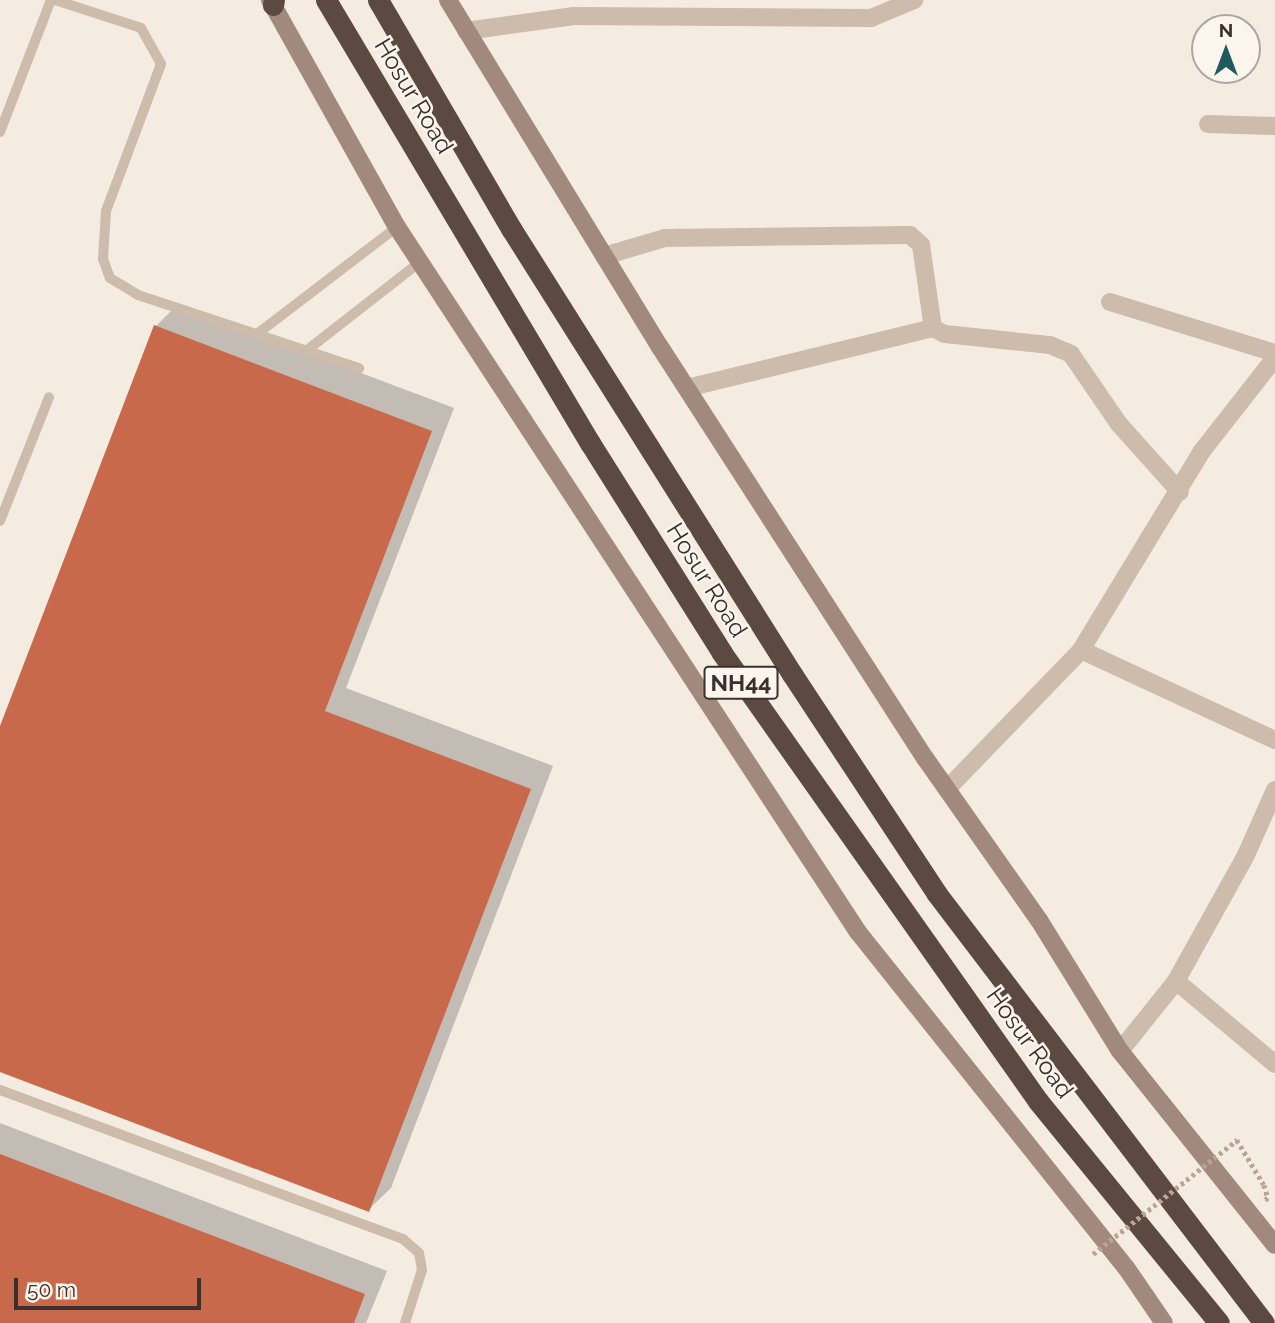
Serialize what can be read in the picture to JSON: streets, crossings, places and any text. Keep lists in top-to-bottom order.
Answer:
{
  "streets": {
    "highway": ["Hosur Road", "NH44"]
  },
  "scale_bar": "50 m",
  "north": "top"
}
